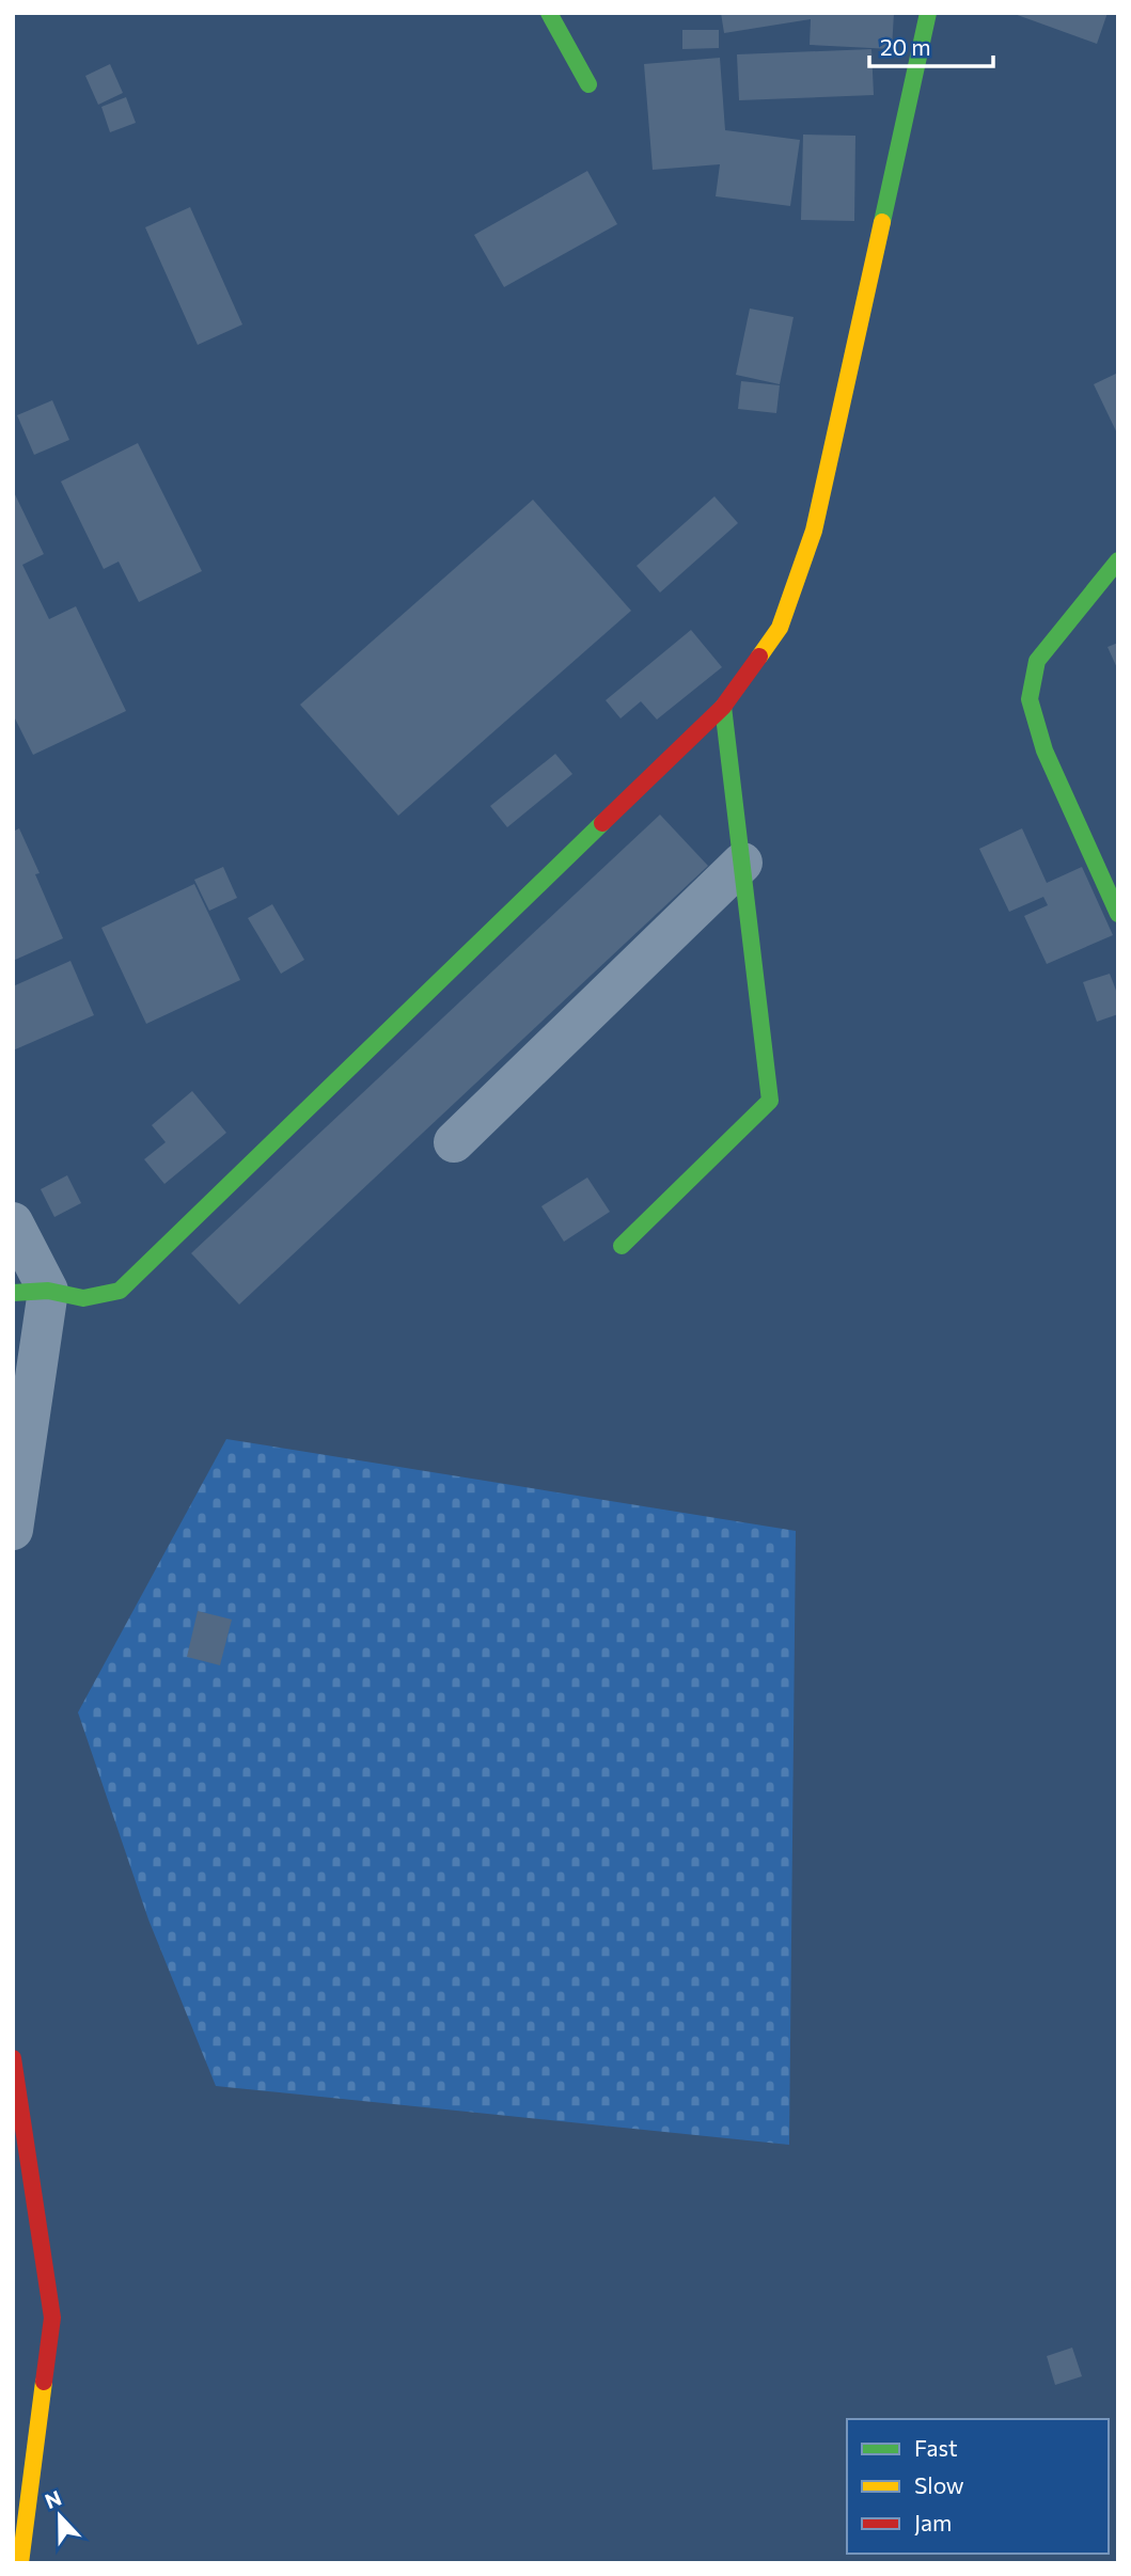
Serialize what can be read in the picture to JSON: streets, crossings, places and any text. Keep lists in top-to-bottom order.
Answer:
{
  "legend": ["Fast", "Slow", "Jam"],
  "scale_bar": "20 m",
  "north": "top"
}
